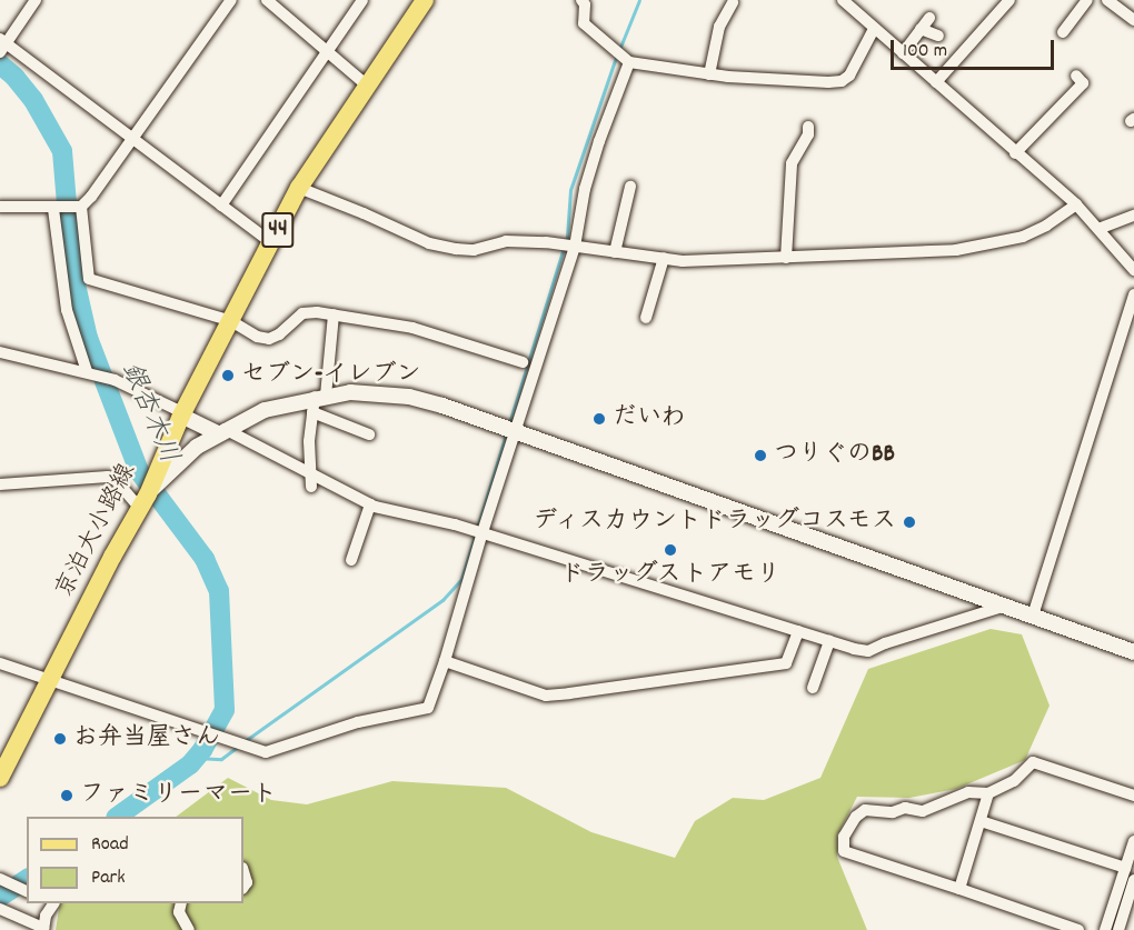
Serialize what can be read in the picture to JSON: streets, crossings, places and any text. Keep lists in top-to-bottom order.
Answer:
{
  "streets": {
    "main road": ["44", "京泊大小路線"]
  },
  "water": ["銀杏木川"],
  "places": [
    "セブン-イレブン",
    "だいわ",
    "つりぐのBB",
    "ディスカウントドラッグコスモス",
    "ドラッグストアモリ",
    "お弁当屋さん",
    "ファミリーマート"
  ],
  "legend": ["Road", "Park"],
  "scale_bar": "100 m"
}
